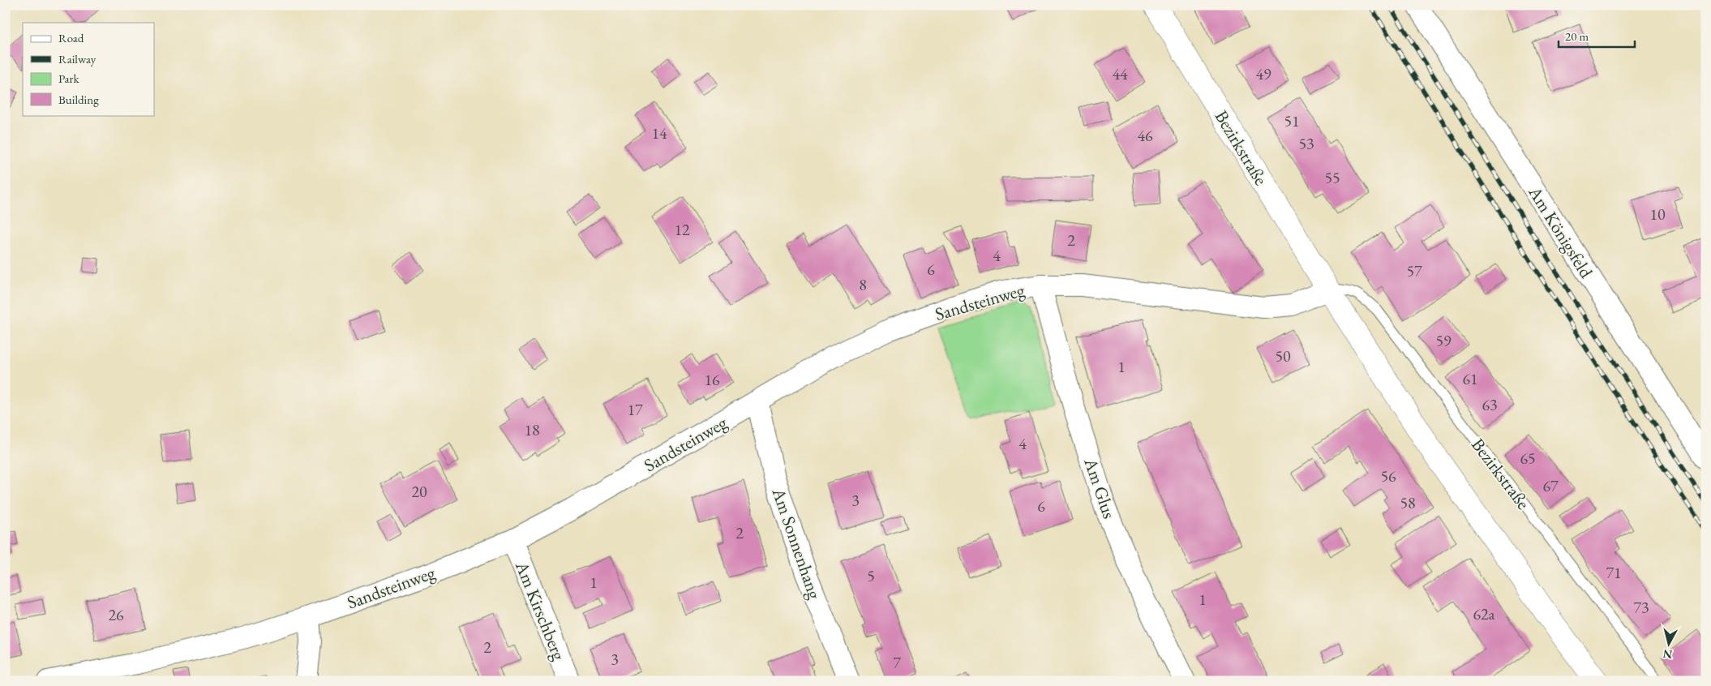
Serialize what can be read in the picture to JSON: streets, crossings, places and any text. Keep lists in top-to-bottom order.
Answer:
{
  "streets": {
    "street": [
      "Bezirkstraße",
      "Am Königsfeld",
      "Sandsteinweg",
      "Am Glus",
      "Am Sonnenhang",
      "Am Kirschberg"
    ]
  },
  "crossings": [
    ["Bezirkstraße", "Sandsteinweg"],
    ["Sandsteinweg", "Am Glus"],
    ["Sandsteinweg", "Am Sonnenhang"],
    ["Sandsteinweg", "Am Kirschberg"]
  ],
  "house_numbers": [
    "44",
    "49",
    "51",
    "14",
    "46",
    "53",
    "55",
    "10",
    "12",
    "2",
    "4",
    "6",
    "57",
    "8",
    "59",
    "50",
    "1",
    "61",
    "16",
    "63",
    "17",
    "18",
    "4",
    "65",
    "56",
    "67",
    "20",
    "3",
    "58",
    "6",
    "2",
    "71",
    "5",
    "1",
    "1",
    "73",
    "62a",
    "26",
    "2",
    "3",
    "7"
  ],
  "legend": [
    "Road",
    "Railway",
    "Park",
    "Building"
  ],
  "scale_bar": "20 m",
  "north": "bottom"
}
